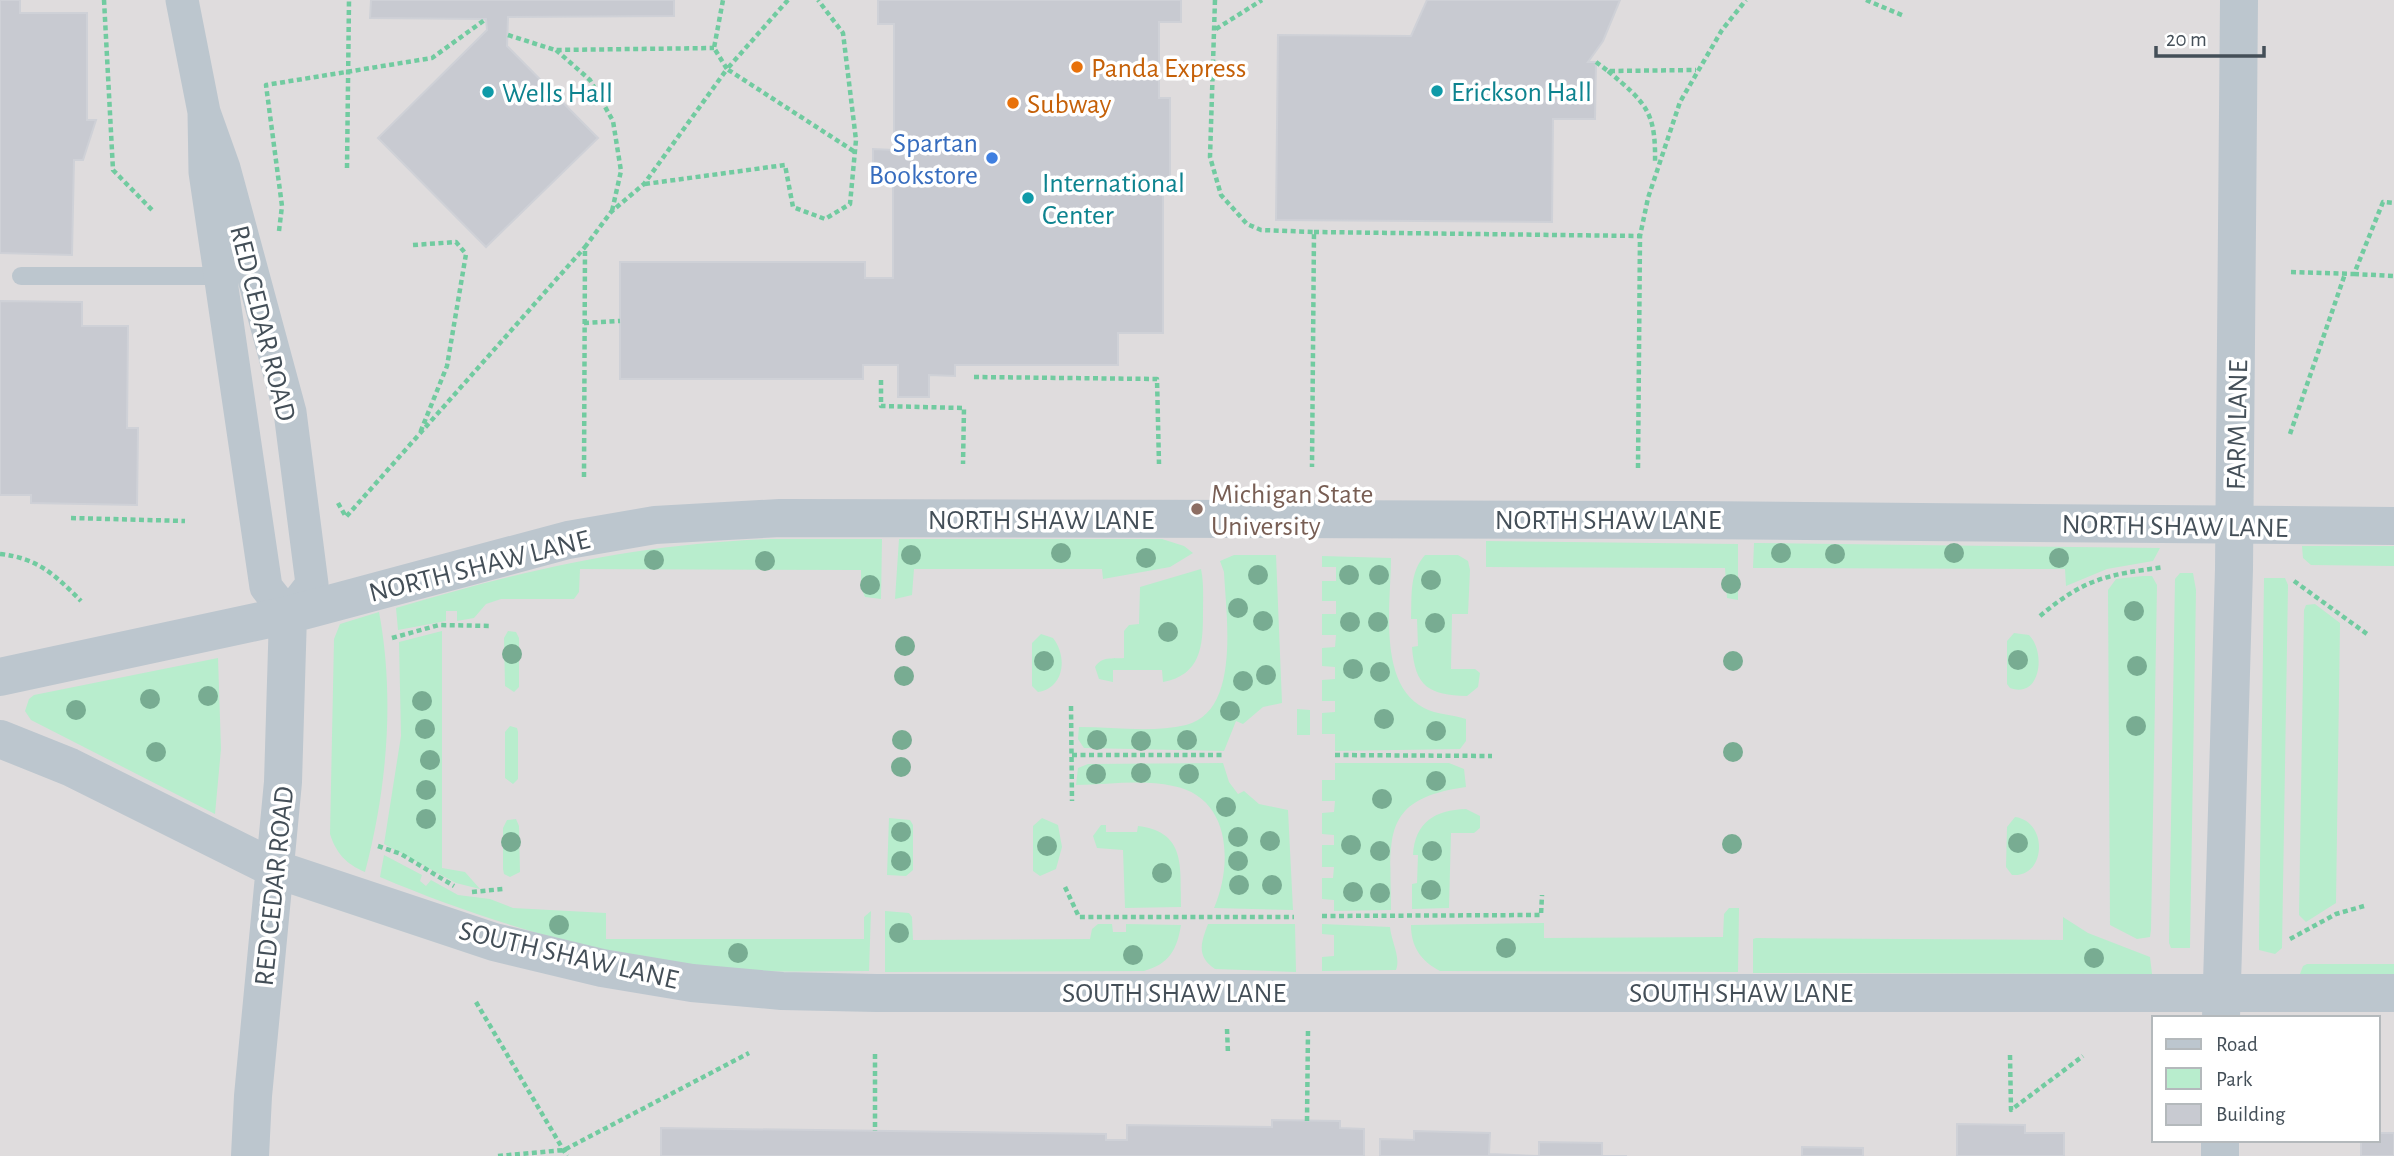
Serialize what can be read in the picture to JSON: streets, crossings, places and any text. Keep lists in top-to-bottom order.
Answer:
{
  "streets": {
    "street": [
      "RED CEDAR ROAD",
      "FARM LANE",
      "NORTH SHAW LANE",
      "SOUTH SHAW LANE"
    ]
  },
  "crossings": [
    ["RED CEDAR ROAD", "NORTH SHAW LANE"],
    ["RED CEDAR ROAD", "SOUTH SHAW LANE"],
    ["FARM LANE", "NORTH SHAW LANE"],
    ["FARM LANE", "SOUTH SHAW LANE"]
  ],
  "places": [
    "Panda Express",
    "Erickson Hall",
    "Wells Hall",
    "Subway",
    "Spartan Bookstore",
    "International Center",
    "Michigan State University"
  ],
  "legend": ["Road", "Park", "Building"],
  "scale_bar": "20 m"
}
